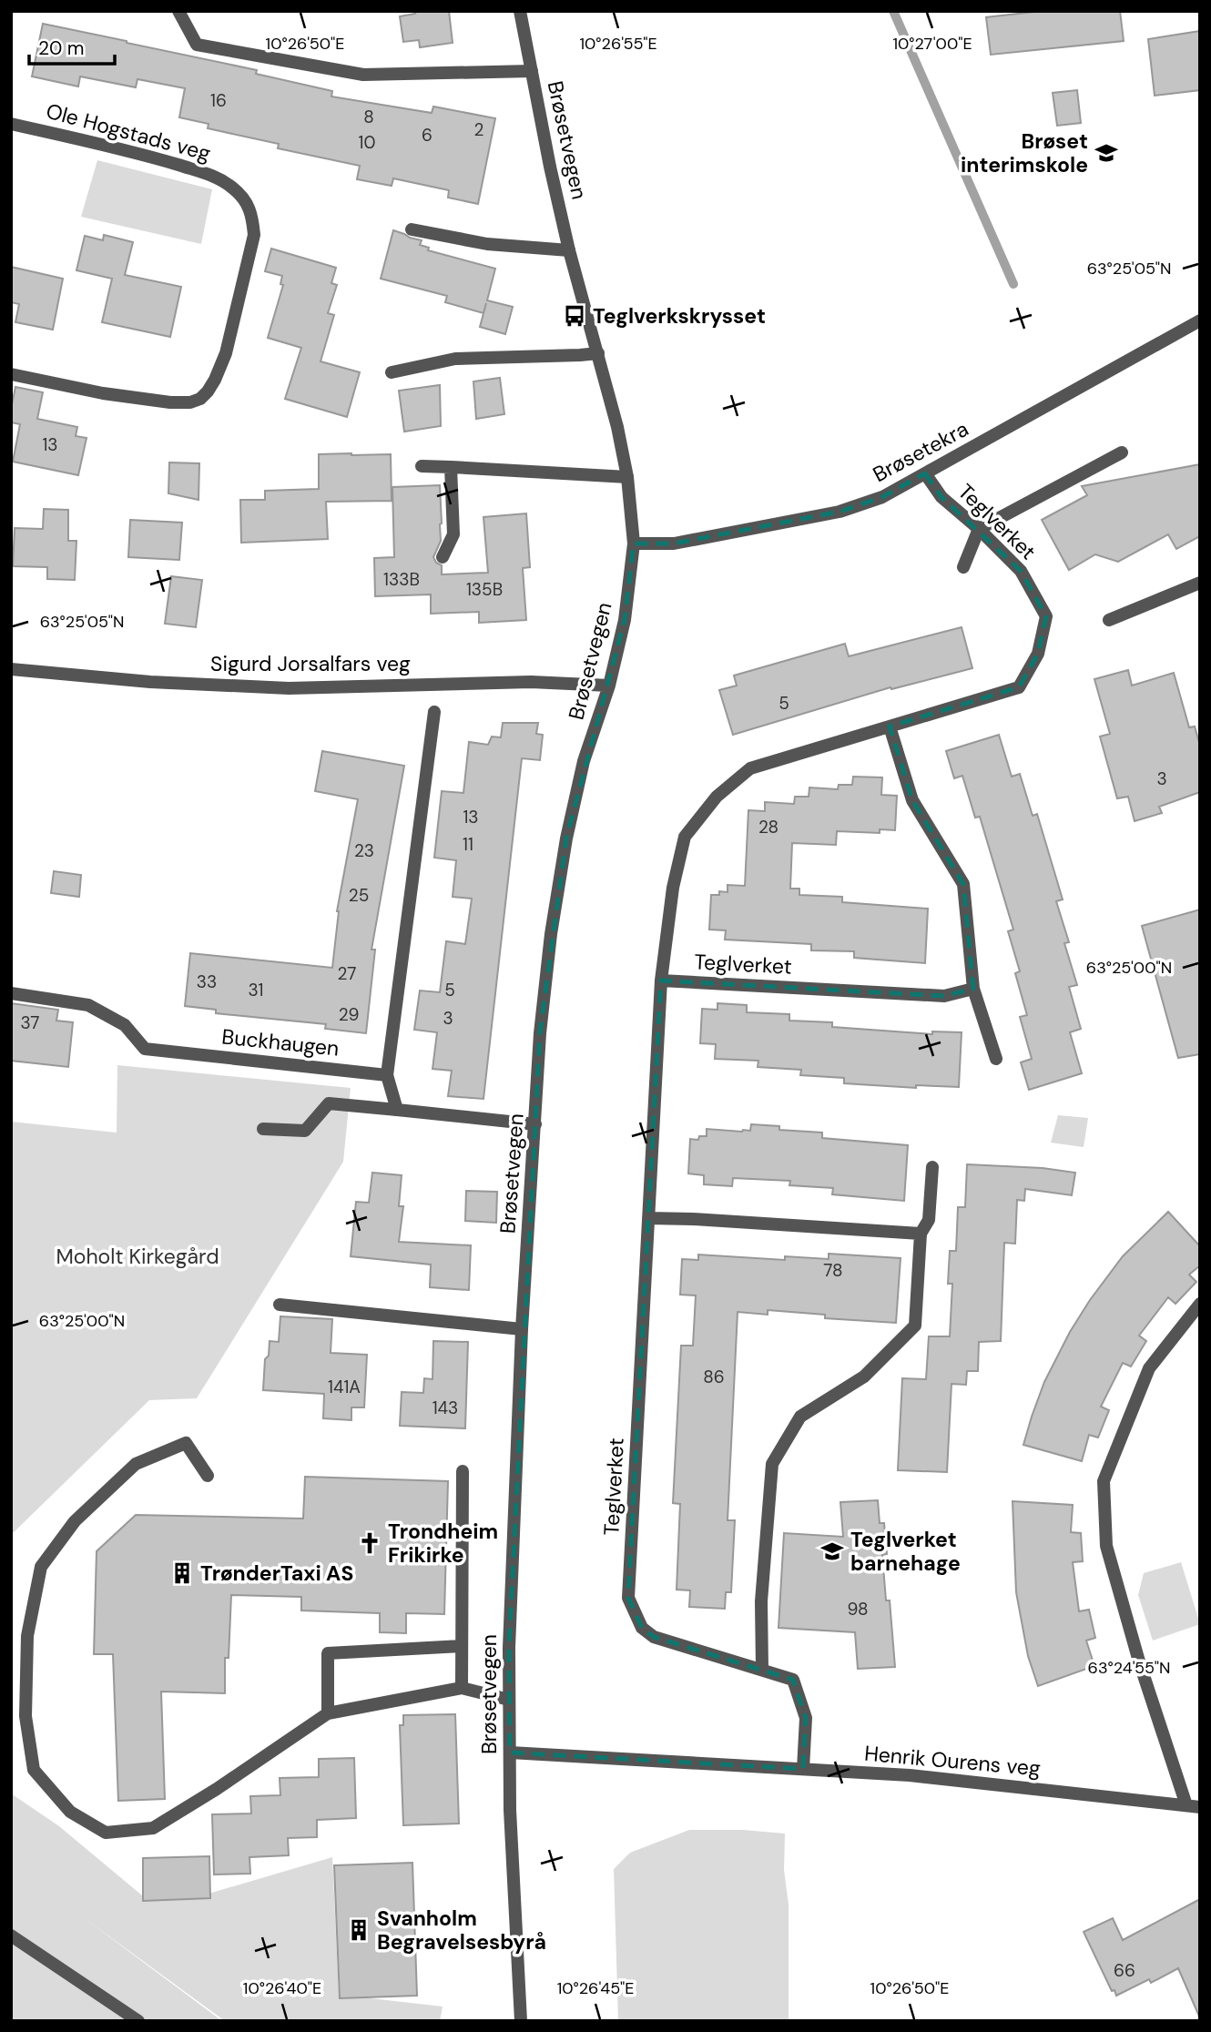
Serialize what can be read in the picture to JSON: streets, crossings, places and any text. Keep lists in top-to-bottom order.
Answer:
{
  "streets": {
    "street": [
      "Ole Hogstads veg",
      "Brøsetvegen",
      "Brøsetekra",
      "Teglverket",
      "Sigurd Jorsalfars veg",
      "Buckhaugen",
      "Henrik Ourens veg"
    ]
  },
  "crossings": [
    ["Brøsetvegen", "Brøsetekra"],
    ["Brøsetvegen", "Sigurd Jorsalfars veg"],
    ["Brøsetvegen", "Henrik Ourens veg"],
    ["Brøsetekra", "Teglverket"],
    ["Teglverket", "Henrik Ourens veg"]
  ],
  "parks": ["Moholt Kirkegård"],
  "places": {
    "school or university": ["Brøset interimskole", "Teglverket barnehage"],
    "bus stop": ["Teglverkskrysset"],
    "church": ["Trondheim Frikirke"],
    "building": ["TrønderTaxi AS", "Svanholm Begravelsesbyrå"]
  },
  "house_numbers": [
    "16",
    "8",
    "2",
    "6",
    "10",
    "13",
    "133B",
    "135B",
    "5",
    "3",
    "13",
    "28",
    "11",
    "23",
    "25",
    "27",
    "33",
    "31",
    "5",
    "29",
    "3",
    "37",
    "78",
    "86",
    "141A",
    "143",
    "98",
    "66"
  ],
  "scale_bar": "20 m",
  "coordinates": [
    "10°26'50\"E",
    "10°26'55\"E",
    "10°27'00\"E",
    "63°25'05\"N",
    "63°25'00\"N",
    "63°24'55\"N",
    "10°26'40\"E",
    "10°26'45\"E"
  ]
}
